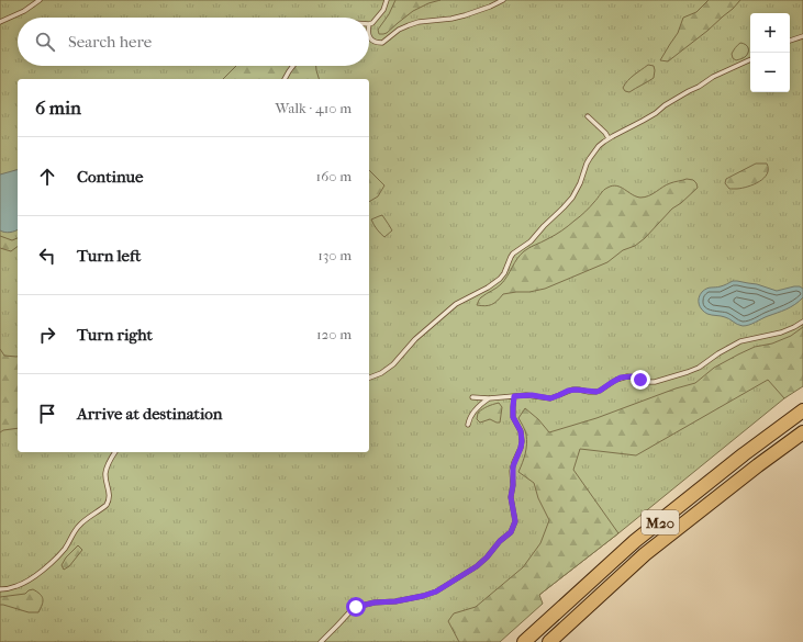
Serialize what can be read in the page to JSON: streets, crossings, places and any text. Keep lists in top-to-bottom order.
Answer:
{
  "streets": {
    "highway": ["M20"]
  },
  "page": {
    "map_buttons": ["+", "−"],
    "search": "Search here",
    "heading": ["6 min", "Walk · 410 m"],
    "list": [
      ["Continue", "160 m"],
      ["Turn left", "130 m"],
      ["Turn right", "120 m"],
      "Arrive at destination"
    ]
  }
}
